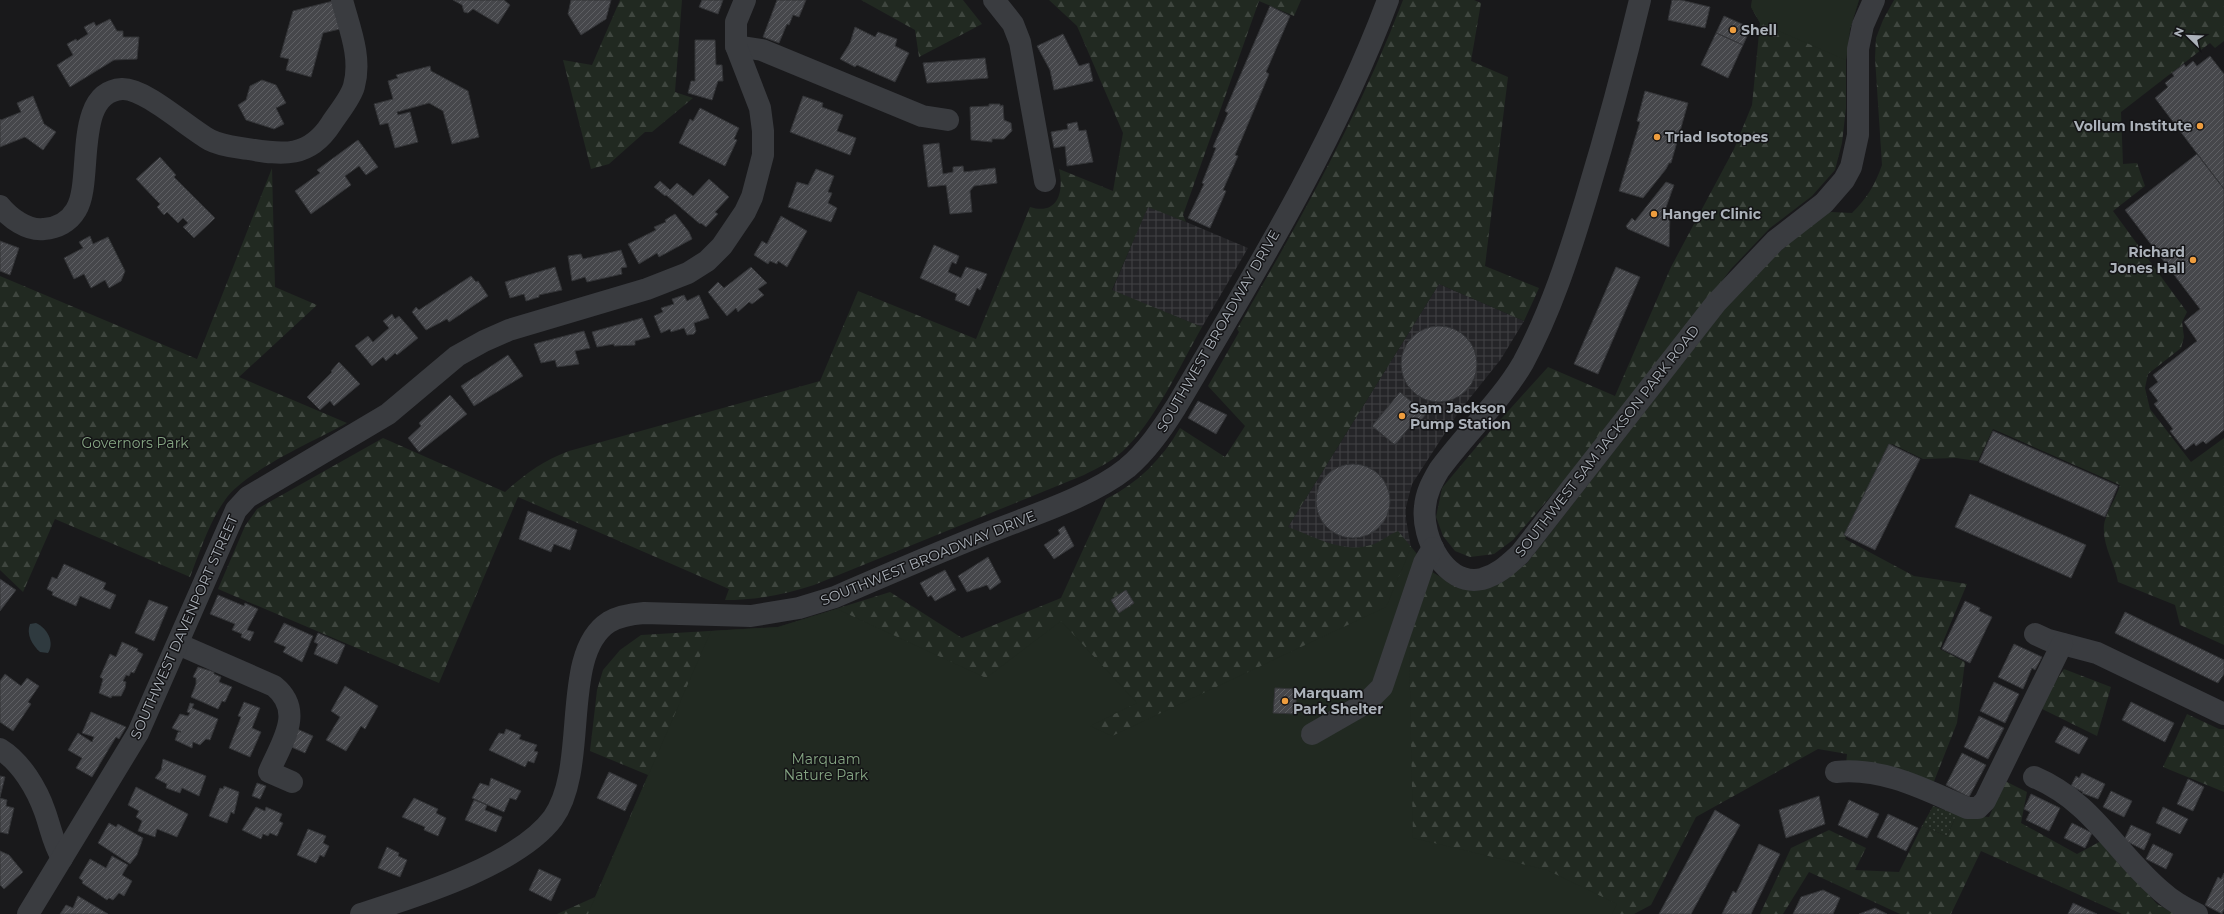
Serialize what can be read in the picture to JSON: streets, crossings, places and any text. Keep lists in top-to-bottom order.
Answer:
{
  "streets": {
    "street": ["SOUTHWEST BROADWAY DRIVE", "SOUTHWEST SAM JACKSON PARK ROAD", "SOUTHWEST DAVENPORT STREET"]
  },
  "parks": ["Governors Park", "Marquam Nature Park"],
  "places": [
    "Shell",
    "Vollum Institute",
    "Triad Isotopes",
    "Hanger Clinic",
    "Richard Jones Hall",
    "Sam Jackson Pump Station",
    "Marquam Park Shelter"
  ],
  "north": "top left"
}
